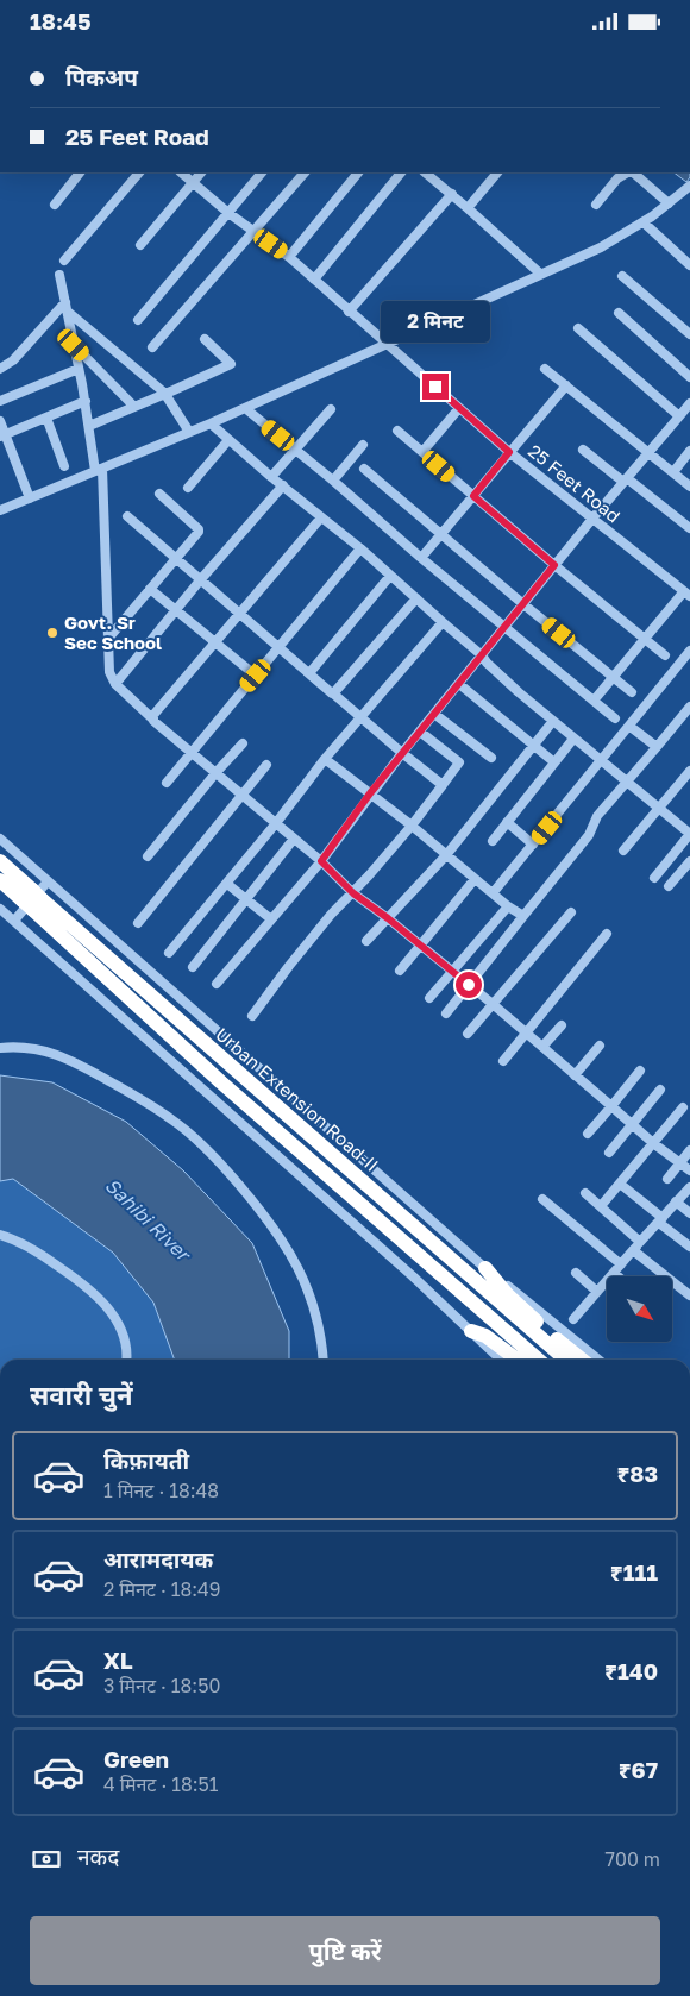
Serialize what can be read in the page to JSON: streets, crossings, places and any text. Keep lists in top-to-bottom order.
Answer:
{
  "streets": {
    "highway": ["Urban Extension Road-II"],
    "street": ["25 Feet Road"]
  },
  "water": ["Sahibi River"],
  "places": ["Govt. Sr Sec School"],
  "north": "bottom right",
  "page": {
    "status": "18:45",
    "banner": ["पिकअप", "25 Feet Road"],
    "bubble": "2 मिनट",
    "heading": "सवारी चुनें",
    "list": [
      {
        "name": "किफ़ायती",
        "note": "1 मिनट · 18:48",
        "value": "₹83"
      },
      {
        "name": "आरामदायक",
        "note": "2 मिनट · 18:49",
        "value": "₹111"
      },
      {
        "name": "XL",
        "note": "3 मिनट · 18:50",
        "value": "₹140"
      },
      {
        "name": "Green",
        "note": "4 मिनट · 18:51",
        "value": "₹67"
      }
    ],
    "pay": ["नकद", "700 m"],
    "buttons": "पुष्टि करें"
  }
}
